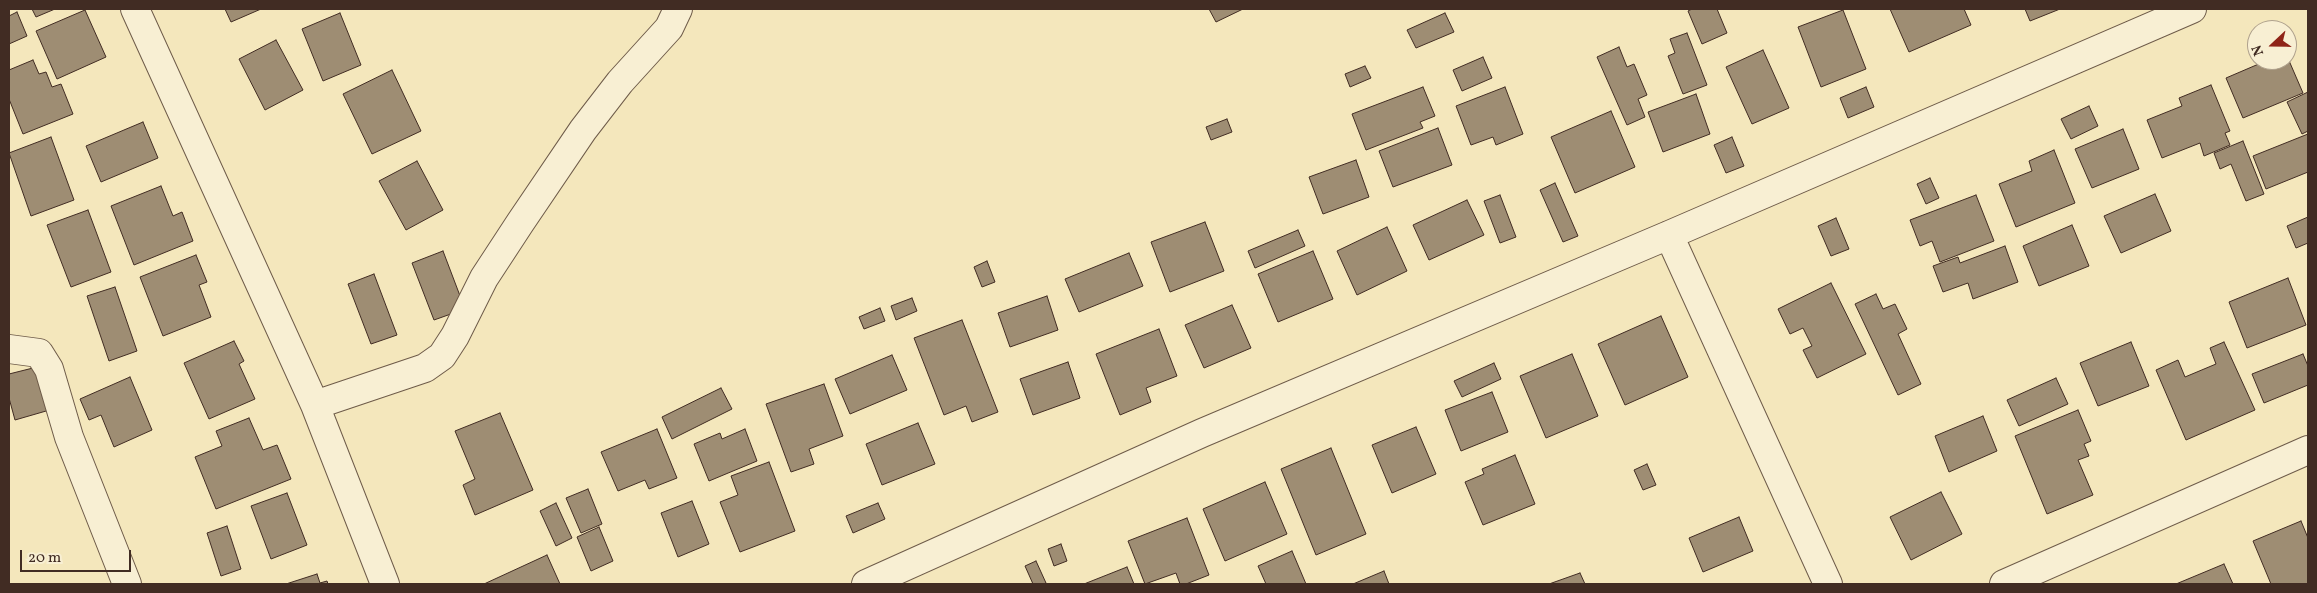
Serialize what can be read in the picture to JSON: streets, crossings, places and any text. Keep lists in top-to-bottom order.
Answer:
{
  "scale_bar": "20 m",
  "north": "left"
}
